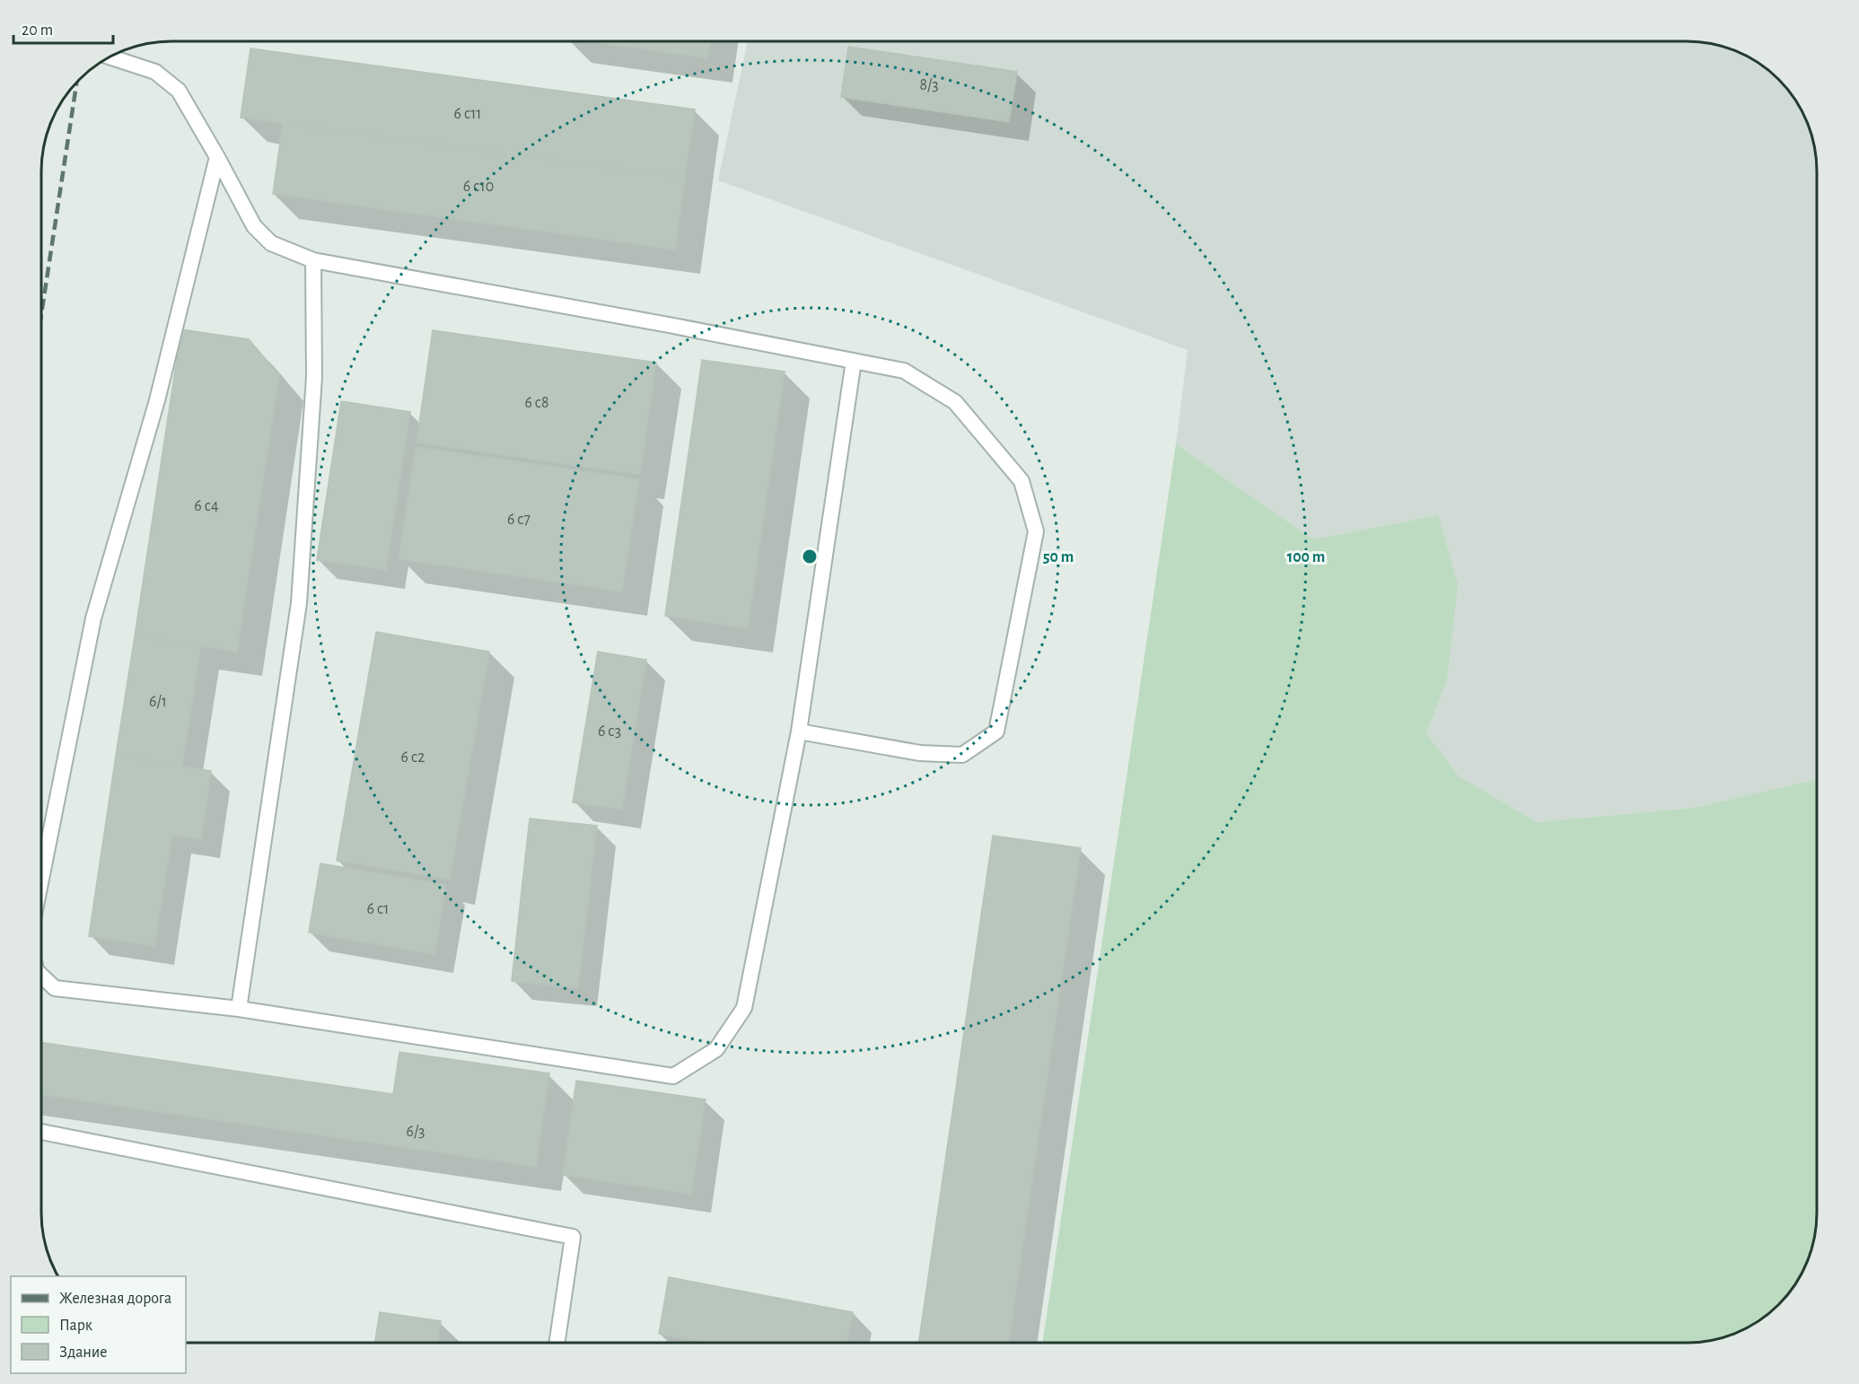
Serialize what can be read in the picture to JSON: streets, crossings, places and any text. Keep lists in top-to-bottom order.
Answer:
{
  "house_numbers": [
    "8/3",
    "6 с11",
    "6 с10",
    "6 с8",
    "6 с4",
    "6 с7",
    "6/1",
    "6 с3",
    "6 с2",
    "6 с1",
    "6/3"
  ],
  "legend": ["Железная дорога", "Парк", "Здание"],
  "scale_bar": "20 m",
  "rings": ["50 m", "100 m"]
}
